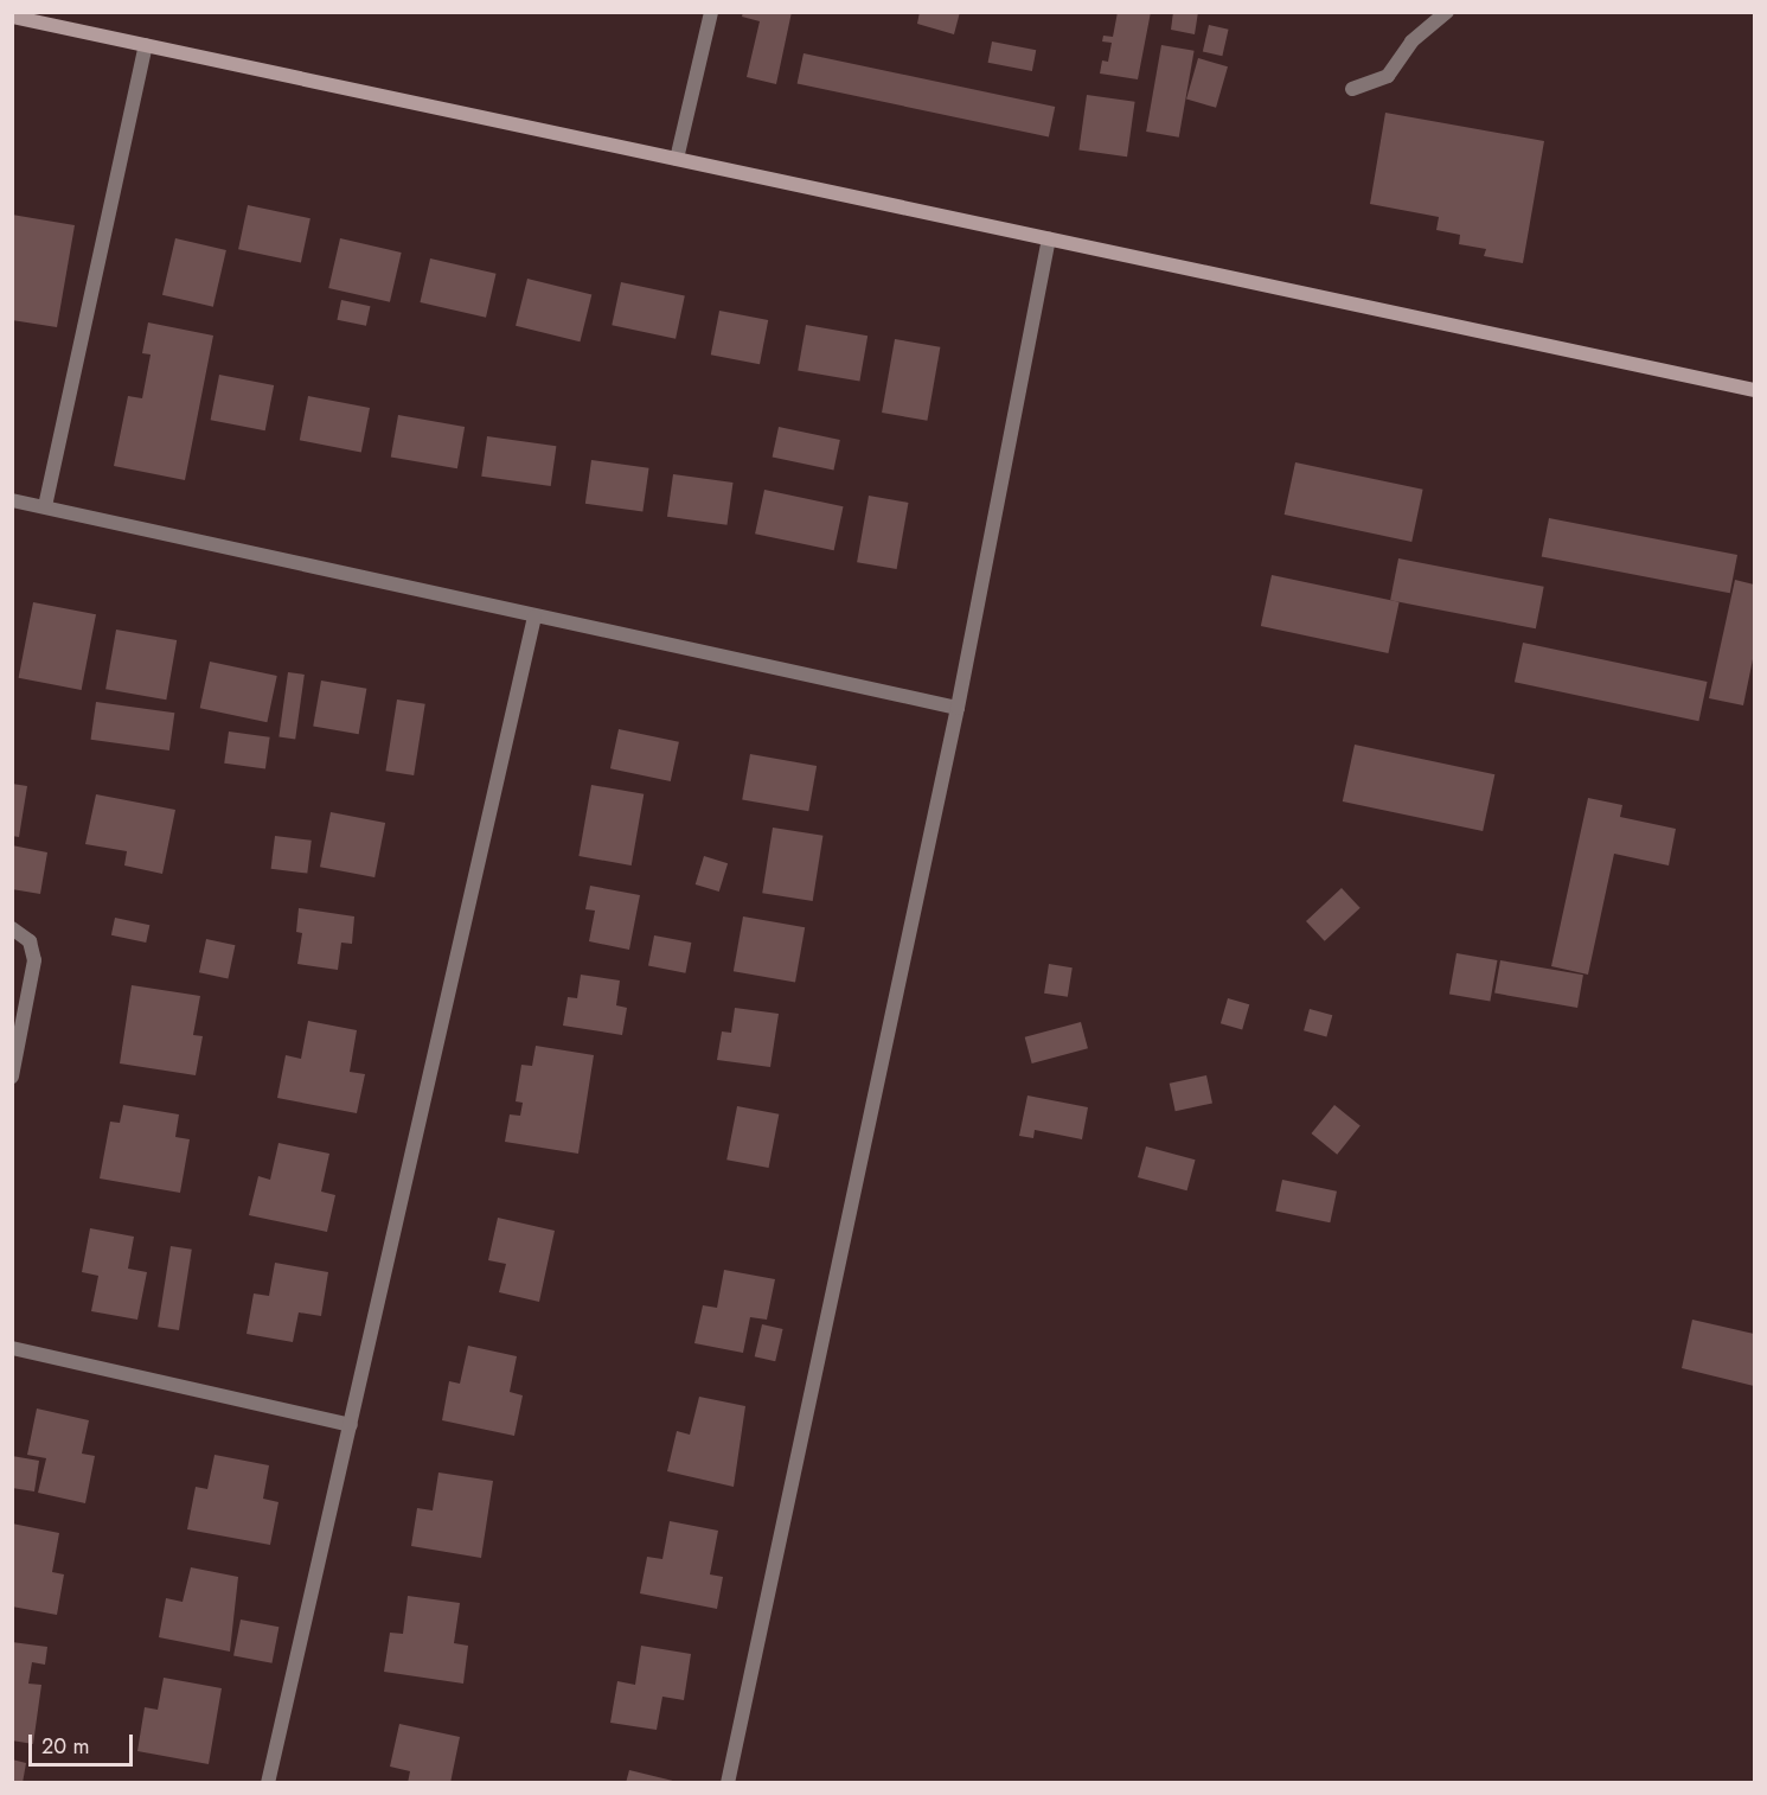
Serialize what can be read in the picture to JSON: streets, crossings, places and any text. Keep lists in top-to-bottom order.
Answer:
{
  "scale_bar": "20 m"
}
